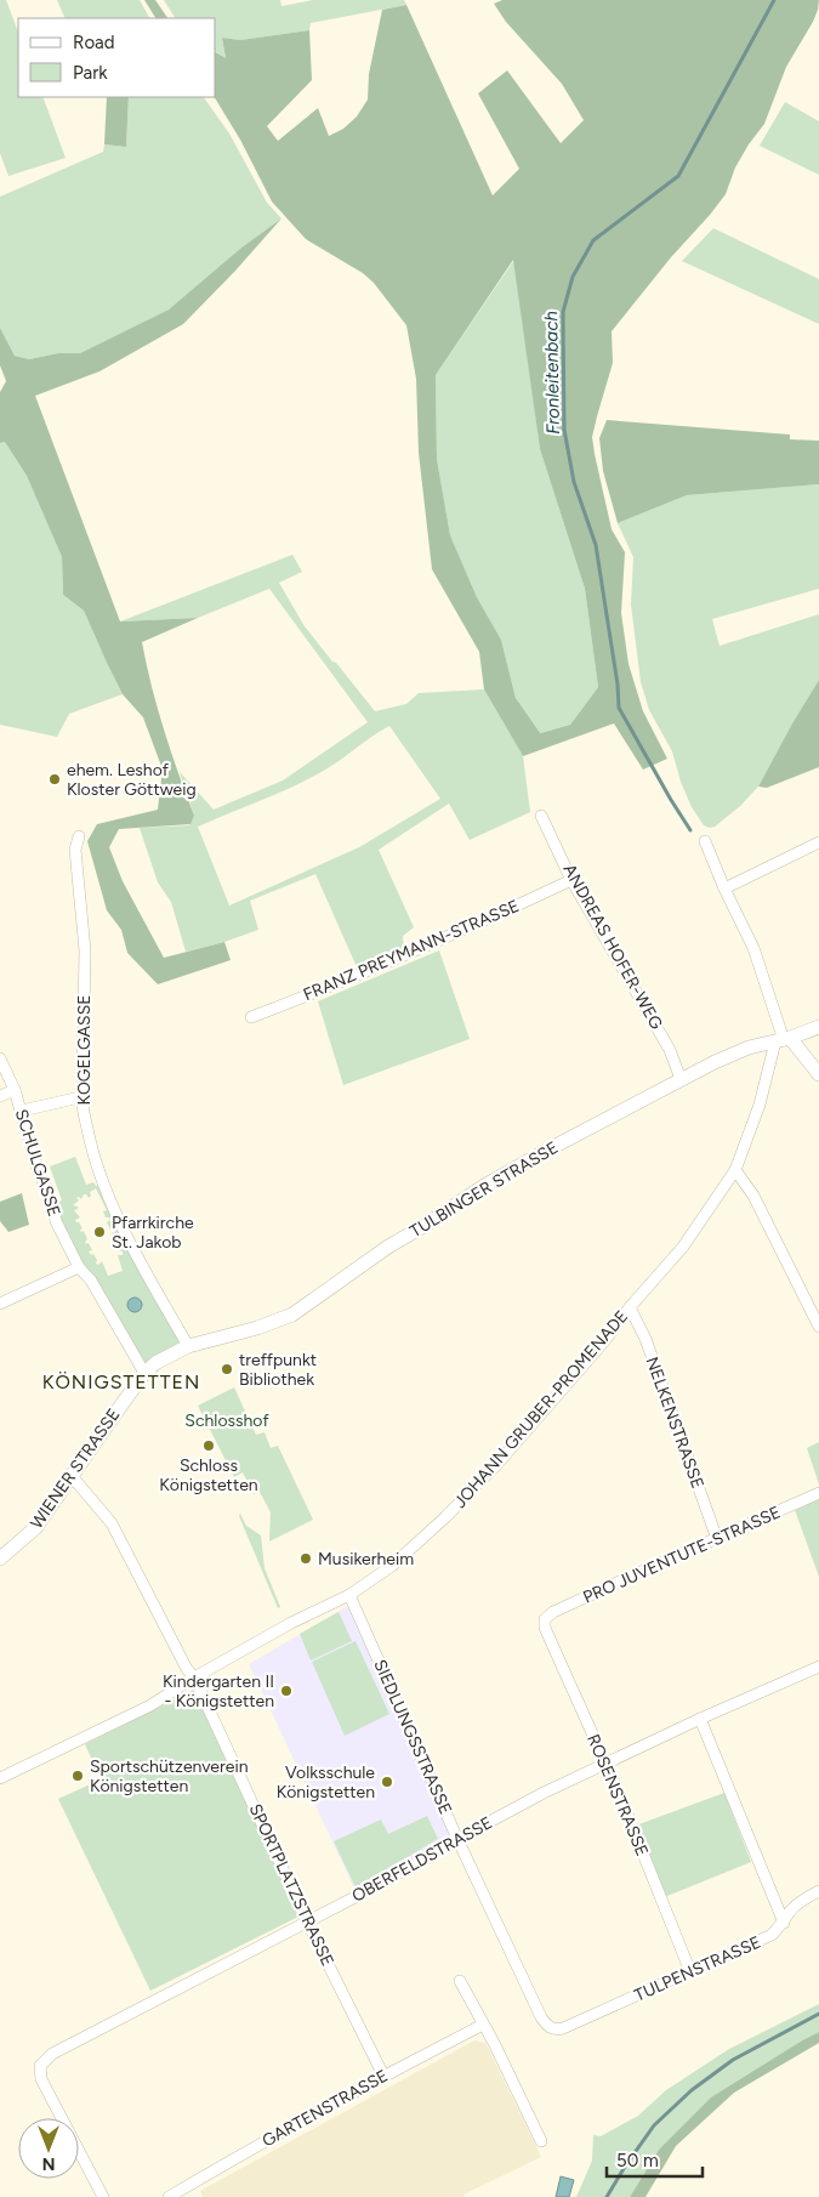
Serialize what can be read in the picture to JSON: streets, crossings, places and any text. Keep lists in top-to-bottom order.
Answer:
{
  "streets": {
    "main road": ["TULBINGER STRASSE", "WIENER STRASSE"],
    "street": [
      "ANDREAS HOFER-WEG",
      "FRANZ PREYMANN-STRASSE",
      "KOGELGASSE",
      "SCHULGASSE",
      "JOHANN GRUBER-PROMENADE",
      "NELKENSTRASSE",
      "PRO JUVENTUTE-STRASSE",
      "SIEDLUNGSSTRASSE",
      "ROSENSTRASSE",
      "OBERFELDSTRASSE",
      "SPORTPLATZSTRASSE",
      "TULPENSTRASSE",
      "GARTENSTRASSE"
    ]
  },
  "crossings": [
    ["ANDREAS HOFER-WEG", "FRANZ PREYMANN-STRASSE"],
    ["ANDREAS HOFER-WEG", "TULBINGER STRASSE"],
    ["KOGELGASSE", "TULBINGER STRASSE"],
    ["SCHULGASSE", "TULBINGER STRASSE"],
    ["SCHULGASSE", "WIENER STRASSE"],
    ["TULBINGER STRASSE", "JOHANN GRUBER-PROMENADE"],
    ["TULBINGER STRASSE", "WIENER STRASSE"],
    ["JOHANN GRUBER-PROMENADE", "NELKENSTRASSE"],
    ["JOHANN GRUBER-PROMENADE", "SIEDLUNGSSTRASSE"],
    ["JOHANN GRUBER-PROMENADE", "SPORTPLATZSTRASSE"],
    ["NELKENSTRASSE", "PRO JUVENTUTE-STRASSE"],
    ["WIENER STRASSE", "SPORTPLATZSTRASSE"],
    ["PRO JUVENTUTE-STRASSE", "ROSENSTRASSE"],
    ["SIEDLUNGSSTRASSE", "OBERFELDSTRASSE"],
    ["SIEDLUNGSSTRASSE", "TULPENSTRASSE"],
    ["ROSENSTRASSE", "OBERFELDSTRASSE"],
    ["ROSENSTRASSE", "TULPENSTRASSE"],
    ["OBERFELDSTRASSE", "SPORTPLATZSTRASSE"],
    ["SPORTPLATZSTRASSE", "GARTENSTRASSE"]
  ],
  "districts": ["KÖNIGSTETTEN"],
  "water": ["Fronleitenbach"],
  "parks": ["Schlosshof"],
  "places": [
    "ehem. Leshof Kloster Göttweig",
    "Pfarrkirche St. Jakob",
    "treffpunkt Bibliothek",
    "Schloss Königstetten",
    "Musikerheim",
    "Kindergarten II - Königstetten",
    "Sportschützenverein Königstetten",
    "Volksschule Königstetten"
  ],
  "legend": ["Road", "Park"],
  "scale_bar": "50 m",
  "north": "bottom"
}
